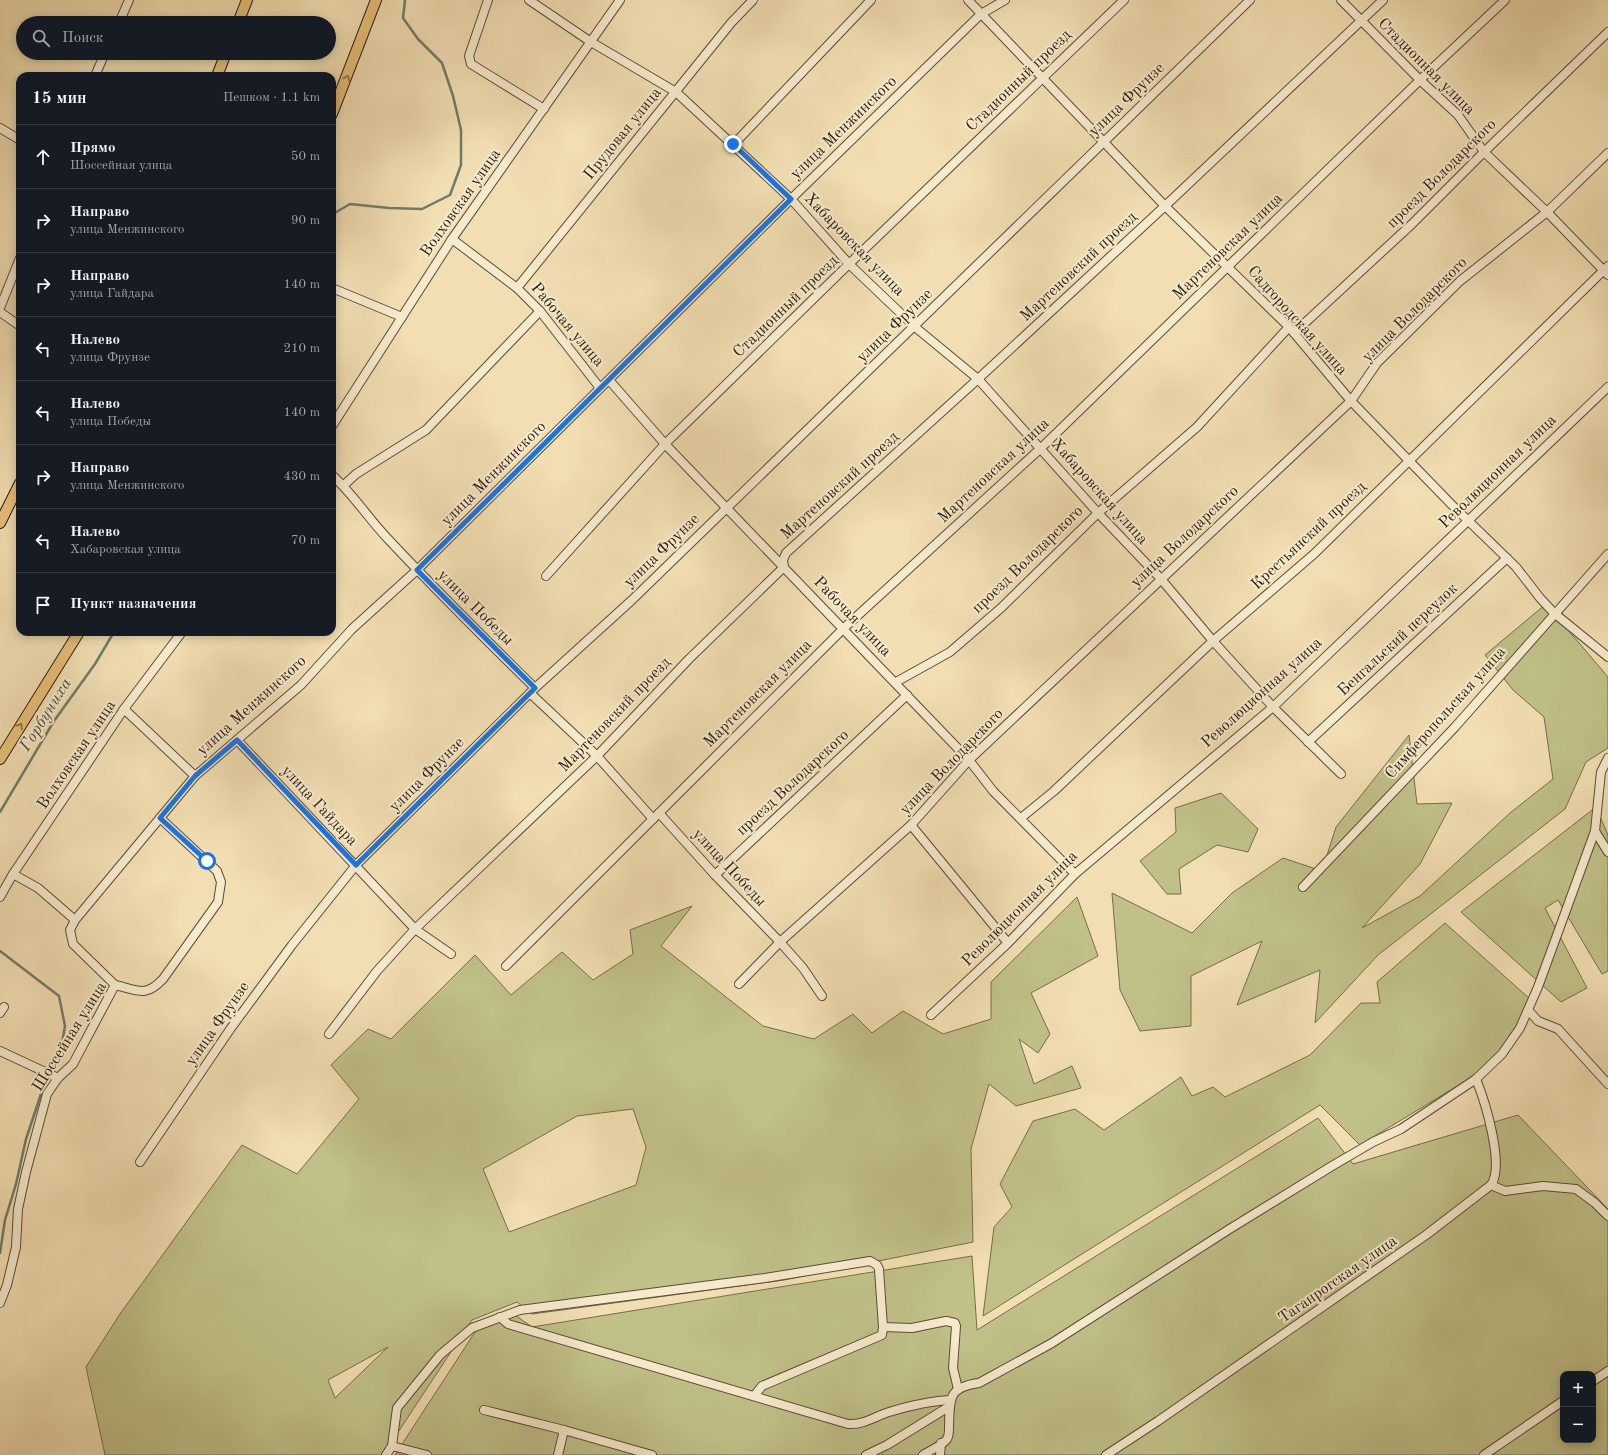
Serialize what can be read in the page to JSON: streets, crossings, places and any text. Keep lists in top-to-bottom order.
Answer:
{
  "streets": {
    "street": [
      "Стадионная улица",
      "Стадионный проезд",
      "улица Фрунзе",
      "улица Менжинского",
      "Прудовая улица",
      "проезд Володарского",
      "Волховская улица",
      "Хабаровская улица",
      "Мартеновская улица",
      "Мартеновский проезд",
      "улица Володарского",
      "Садгородская улица",
      "Рабочая улица",
      "Революционная улица",
      "Крестьянский проезд",
      "улица Победы",
      "Бенгальский переулок",
      "Симферопольская улица",
      "улица Гайдара",
      "Шоссейная улица",
      "Таганрогская улица"
    ]
  },
  "crossings": [
    ["Стадионная улица", "проезд Володарского"],
    ["Стадионная улица", "Мартеновская улица"],
    ["Стадионная улица", "Мартеновский проезд"],
    ["Стадионная улица", "улица Володарского"],
    ["Стадионная улица", "Крестьянский проезд"],
    ["Стадионный проезд", "Хабаровская улица"],
    ["Стадионный проезд", "Садгородская улица"],
    ["Стадионный проезд", "Рабочая улица"],
    ["улица Фрунзе", "Хабаровская улица"],
    ["улица Фрунзе", "Садгородская улица"],
    ["улица Фрунзе", "Рабочая улица"],
    ["улица Фрунзе", "улица Победы"],
    ["улица Фрунзе", "улица Гайдара"],
    ["улица Менжинского", "Хабаровская улица"],
    ["улица Менжинского", "Садгородская улица"],
    ["улица Менжинского", "Рабочая улица"],
    ["улица Менжинского", "улица Победы"],
    ["улица Менжинского", "улица Гайдара"],
    ["улица Менжинского", "Шоссейная улица"],
    ["Прудовая улица", "Хабаровская улица"],
    ["Прудовая улица", "Рабочая улица"],
    ["проезд Володарского", "Хабаровская улица"],
    ["проезд Володарского", "Садгородская улица"],
    ["проезд Володарского", "Рабочая улица"],
    ["проезд Володарского", "улица Победы"],
    ["Волховская улица", "Хабаровская улица"],
    ["Волховская улица", "Рабочая улица"],
    ["Хабаровская улица", "Мартеновская улица"],
    ["Хабаровская улица", "Мартеновский проезд"],
    ["Хабаровская улица", "улица Володарского"],
    ["Хабаровская улица", "Революционная улица"],
    ["Хабаровская улица", "Крестьянский проезд"],
    ["Хабаровская улица", "Бенгальский переулок"],
    ["Мартеновская улица", "Садгородская улица"],
    ["Мартеновская улица", "Рабочая улица"],
    ["Мартеновская улица", "улица Победы"],
    ["Мартеновский проезд", "Садгородская улица"],
    ["Мартеновский проезд", "Рабочая улица"],
    ["Мартеновский проезд", "улица Победы"],
    ["Мартеновский проезд", "улица Гайдара"],
    ["улица Володарского", "Садгородская улица"],
    ["улица Володарского", "Рабочая улица"],
    ["улица Володарского", "улица Победы"],
    ["Садгородская улица", "Революционная улица"],
    ["Садгородская улица", "Крестьянский проезд"],
    ["Садгородская улица", "Бенгальский переулок"],
    ["Садгородская улица", "Симферопольская улица"],
    ["Рабочая улица", "Революционная улица"],
    ["Рабочая улица", "Крестьянский проезд"]
  ],
  "water": ["Горбуниха"],
  "page": {
    "search": "Поиск",
    "heading": ["15 мин", "Пешком · 1.1 km"],
    "list": [
      ["Прямо", "Шоссейная улица", "50 m"],
      ["Направо", "улица Менжинского", "90 m"],
      ["Направо", "улица Гайдара", "140 m"],
      ["Налево", "улица Фрунзе", "210 m"],
      ["Налево", "улица Победы", "140 m"],
      ["Направо", "улица Менжинского", "430 m"],
      ["Налево", "Хабаровская улица", "70 m"],
      "Пункт назначения"
    ],
    "map_buttons": ["+", "−"]
  }
}
